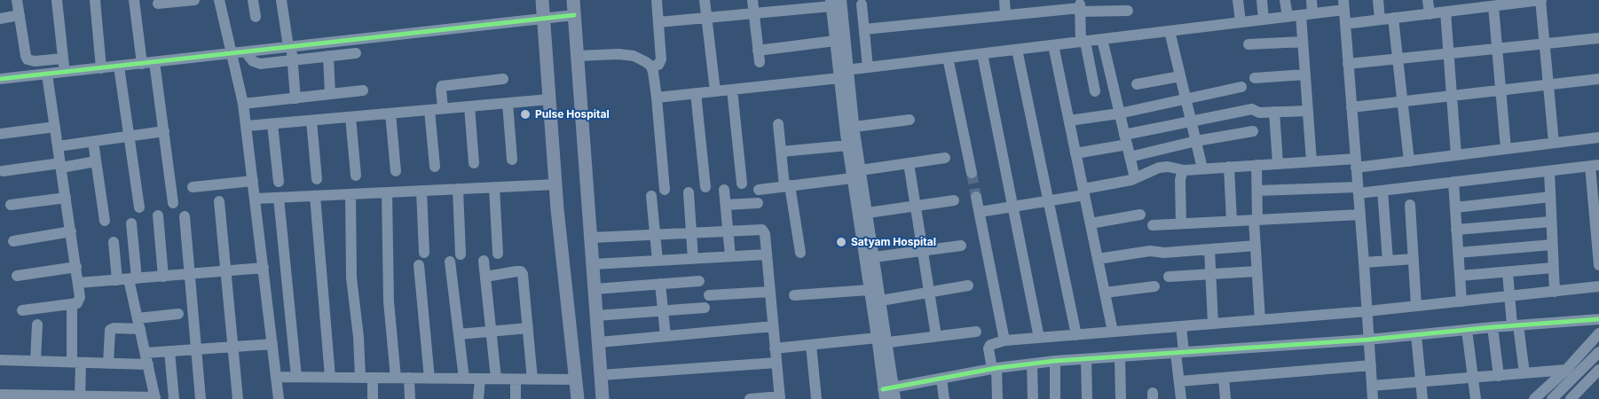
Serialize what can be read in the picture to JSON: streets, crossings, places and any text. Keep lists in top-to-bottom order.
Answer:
{
  "places": ["Pulse Hospital", "Satyam Hospital"]
}
